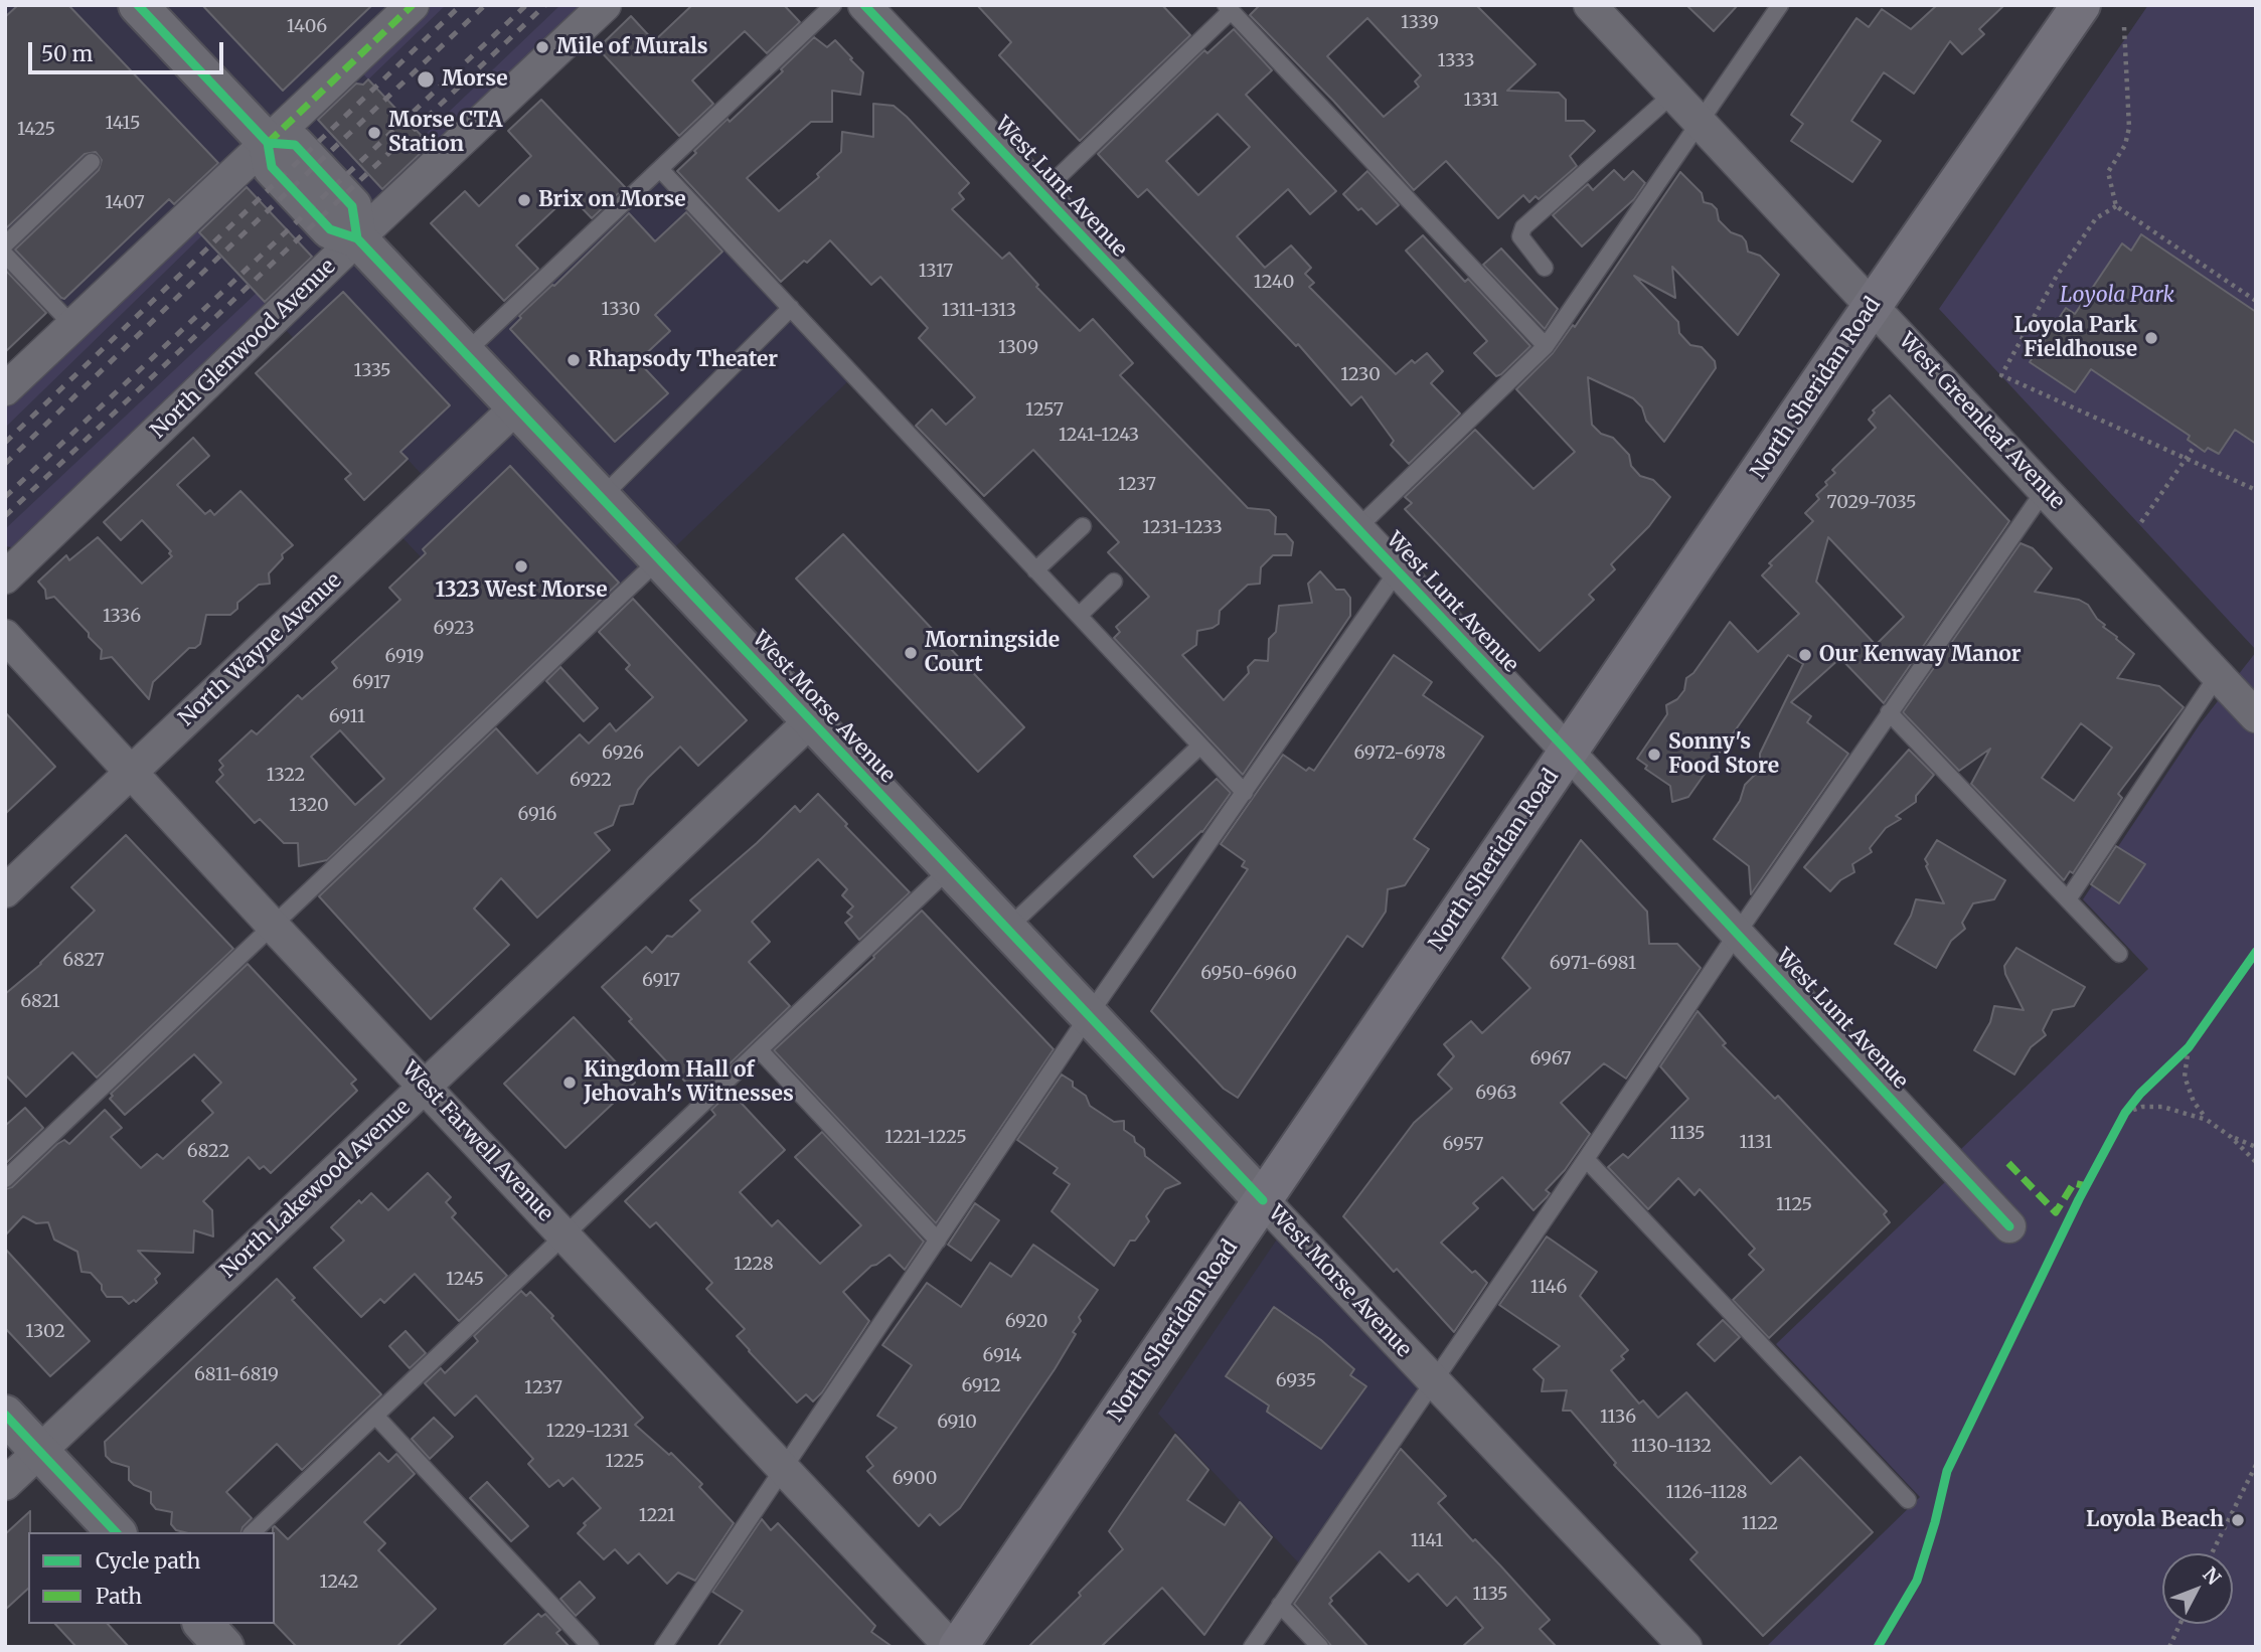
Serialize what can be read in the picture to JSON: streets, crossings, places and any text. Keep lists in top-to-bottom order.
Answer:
{
  "streets": {
    "main road": ["North Sheridan Road"],
    "street": [
      "West Lunt Avenue",
      "North Glenwood Avenue",
      "West Greenleaf Avenue",
      "North Wayne Avenue",
      "West Morse Avenue",
      "West Farwell Avenue",
      "North Lakewood Avenue"
    ]
  },
  "crossings": [
    ["West Lunt Avenue", "North Sheridan Road"],
    ["North Glenwood Avenue", "West Morse Avenue"],
    ["North Sheridan Road", "West Greenleaf Avenue"],
    ["North Sheridan Road", "West Morse Avenue"],
    ["North Wayne Avenue", "West Morse Avenue"],
    ["North Wayne Avenue", "West Farwell Avenue"],
    ["West Morse Avenue", "North Lakewood Avenue"],
    ["West Farwell Avenue", "North Lakewood Avenue"]
  ],
  "parks": ["Loyola Park"],
  "places": [
    "Mile of Murals",
    "Morse",
    "Morse CTA Station",
    "Brix on Morse",
    "Loyola Park Fieldhouse",
    "Rhapsody Theater",
    "1323 West Morse",
    "Morningside Court",
    "Our Kenway Manor",
    "Sonny's Food Store",
    "Kingdom Hall of Jehovah's Witnesses",
    "Loyola Beach"
  ],
  "house_numbers": [
    "1339",
    "1406",
    "1333",
    "1331",
    "1415",
    "1425",
    "1407",
    "1317",
    "1240",
    "1330",
    "1311-1313",
    "1309",
    "1335",
    "1230",
    "1257",
    "1241-1243",
    "1237",
    "7029-7035",
    "1231-1233",
    "1336",
    "6923",
    "6919",
    "6917",
    "6911",
    "6926",
    "6972-6978",
    "1322",
    "6922",
    "1320",
    "6916",
    "6827",
    "6971-6981",
    "6950-6960",
    "6917",
    "6821",
    "6967",
    "6963",
    "1135",
    "1221-1225",
    "1131",
    "6957",
    "6822",
    "1125",
    "1228",
    "1245",
    "1146",
    "6920",
    "1302",
    "6914",
    "6811-6819",
    "6935",
    "6912",
    "1237",
    "1136",
    "6910",
    "1229-1231",
    "1130-1132",
    "1225",
    "6900",
    "1126-1128",
    "1221",
    "1122",
    "1141",
    "1242",
    "1135"
  ],
  "legend": ["Cycle path", "Path"],
  "scale_bar": "50 m",
  "north": "top right"
}
